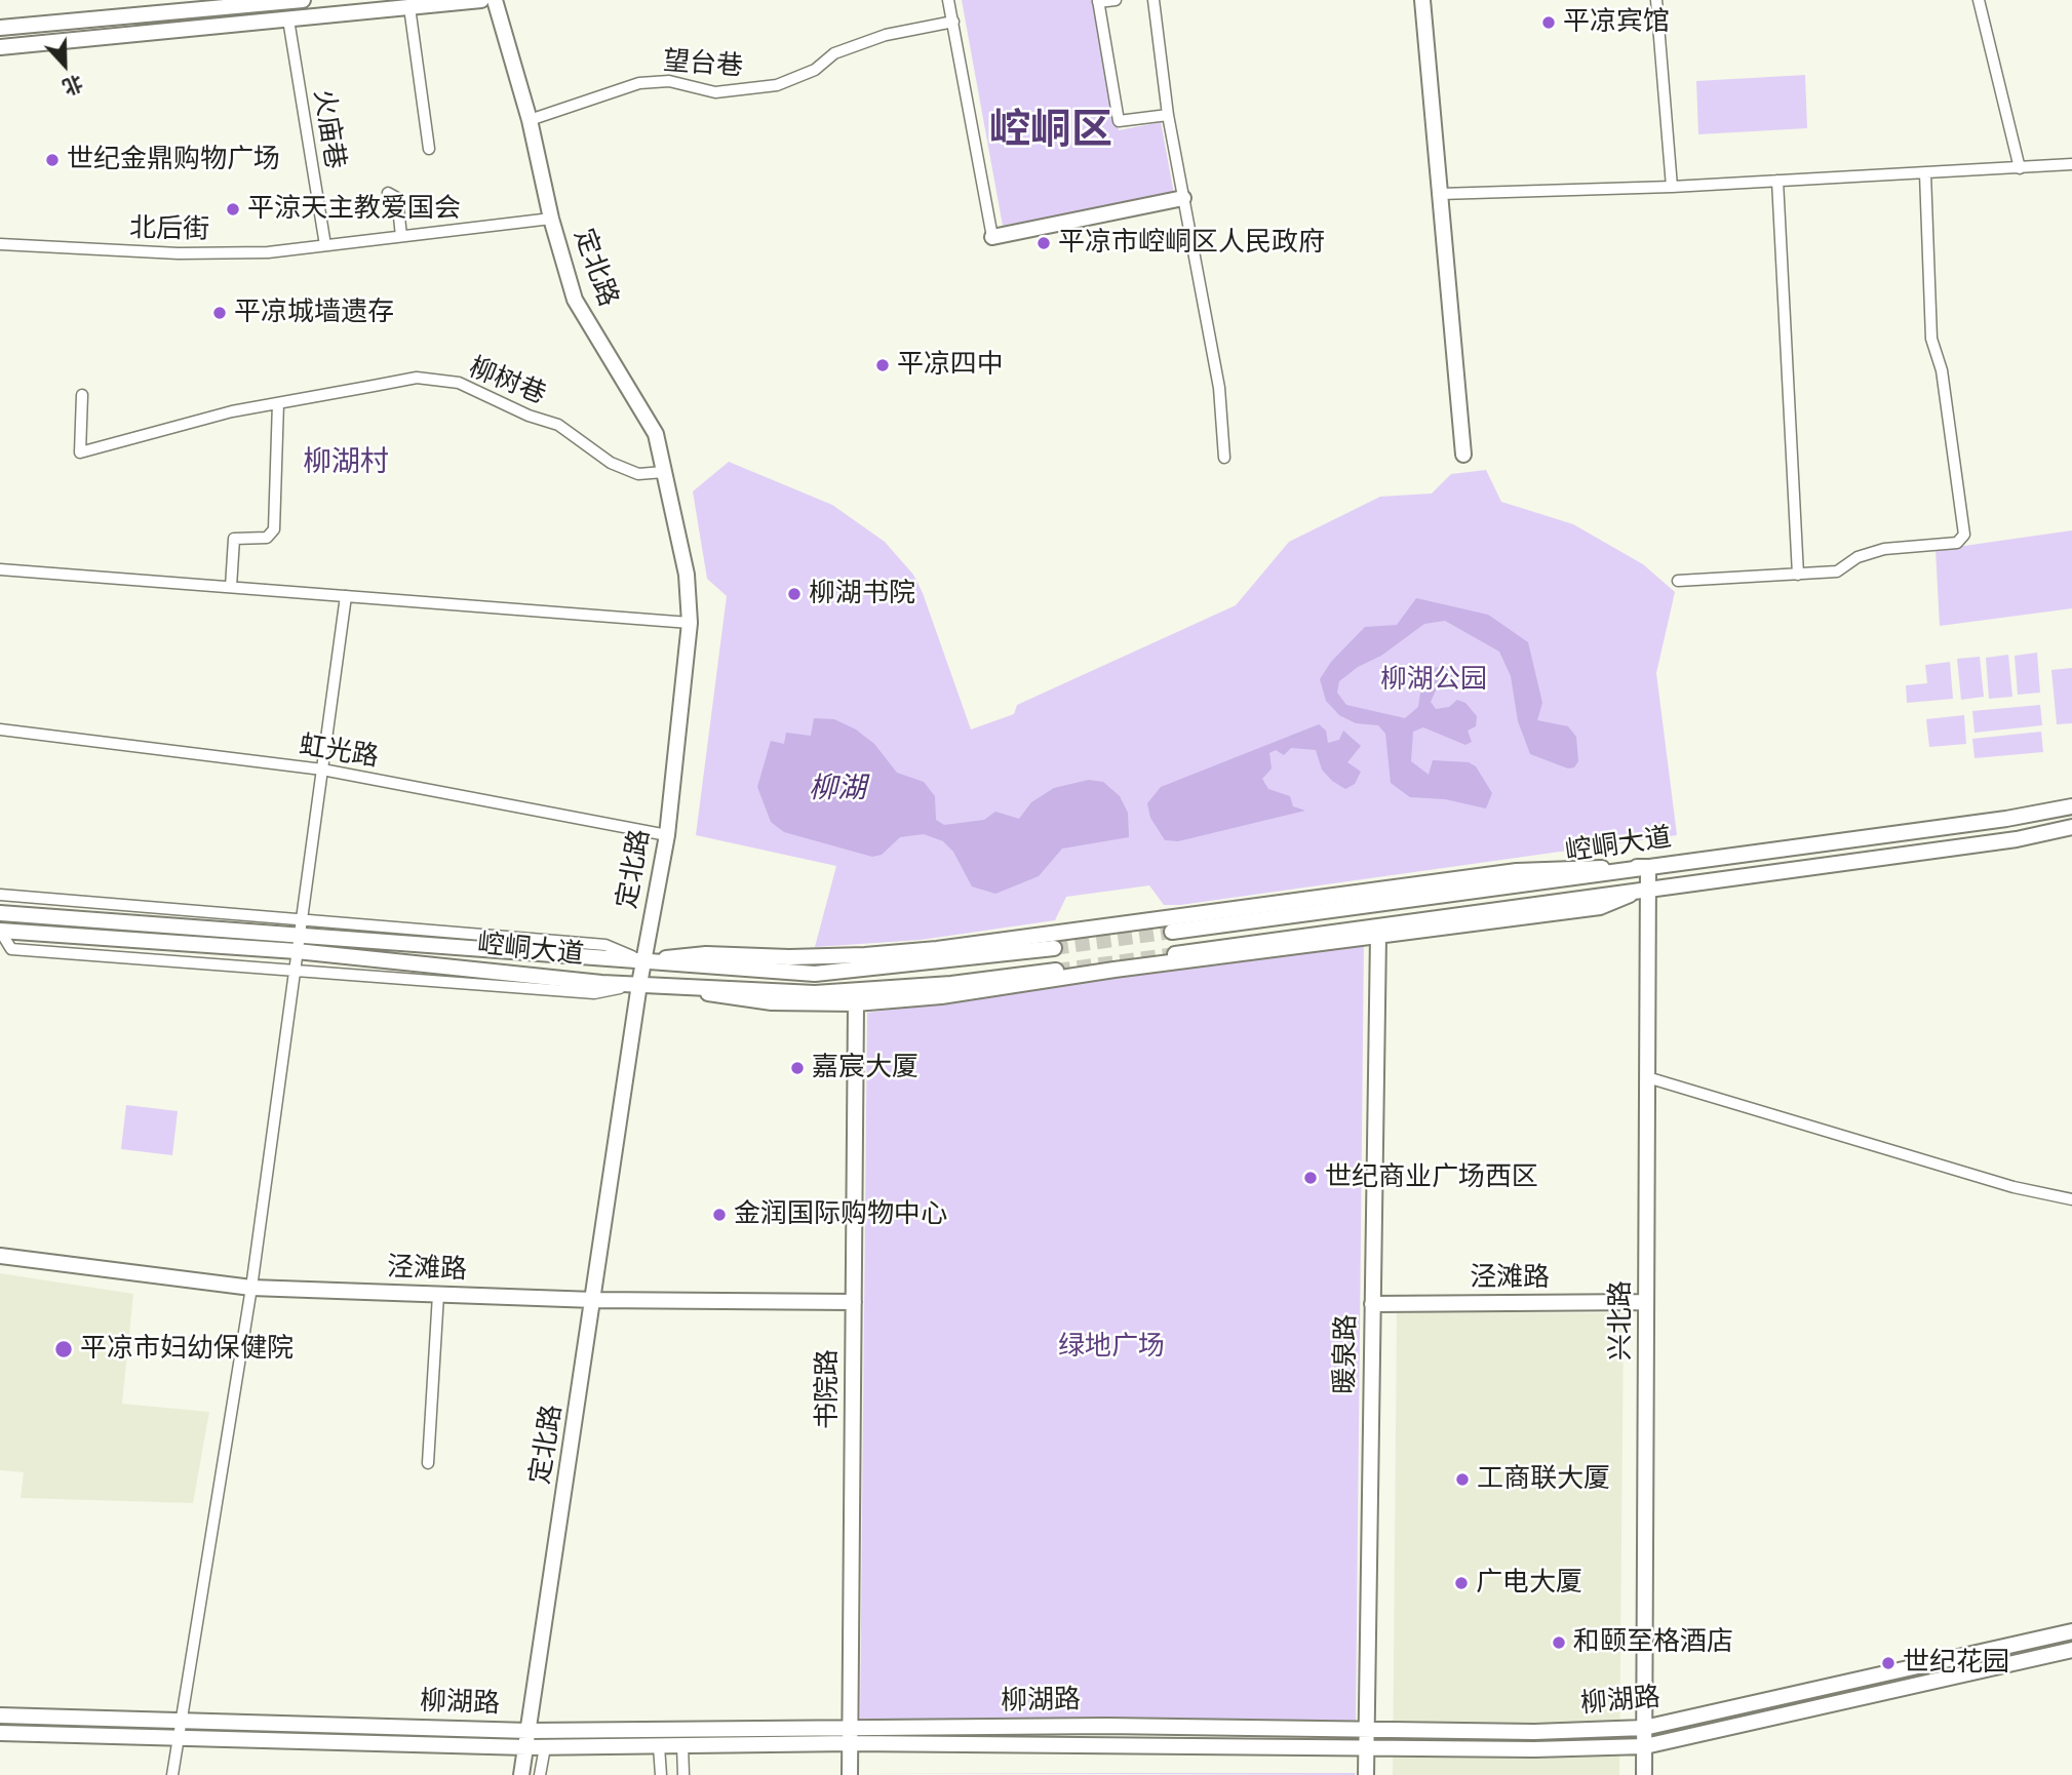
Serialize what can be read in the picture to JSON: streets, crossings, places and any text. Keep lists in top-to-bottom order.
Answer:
{
  "streets": {
    "main road": [
      "定北路",
      "崆峒大道",
      "泾滩路",
      "兴北路",
      "暖泉路",
      "书院路",
      "柳湖路"
    ],
    "street": [
      "望台巷",
      "火庙巷",
      "北后街",
      "柳树巷",
      "虹光路"
    ]
  },
  "crossings": [
    ["望台巷", "定北路"],
    ["火庙巷", "北后街"],
    ["北后街", "定北路"],
    ["定北路", "柳树巷"],
    ["定北路", "虹光路"],
    ["定北路", "崆峒大道"],
    ["定北路", "泾滩路"],
    ["定北路", "柳湖路"],
    ["崆峒大道", "兴北路"],
    ["泾滩路", "兴北路"],
    ["泾滩路", "暖泉路"],
    ["泾滩路", "书院路"],
    ["兴北路", "柳湖路"],
    ["暖泉路", "柳湖路"],
    ["书院路", "柳湖路"]
  ],
  "districts": ["崆峒区", "柳湖村"],
  "water": ["柳湖"],
  "parks": ["柳湖公园", "绿地广场"],
  "places": [
    "平凉宾馆",
    "世纪金鼎购物广场",
    "平涼天主教爱国会",
    "平凉市崆峒区人民政府",
    "平凉城墙遗存",
    "平凉四中",
    "柳湖书院",
    "嘉宸大厦",
    "世纪商业广场西区",
    "金润国际购物中心",
    "平凉市妇幼保健院",
    "工商联大厦",
    "广电大厦",
    "和颐至格酒店",
    "世纪花园"
  ],
  "north": "bottom"
}
